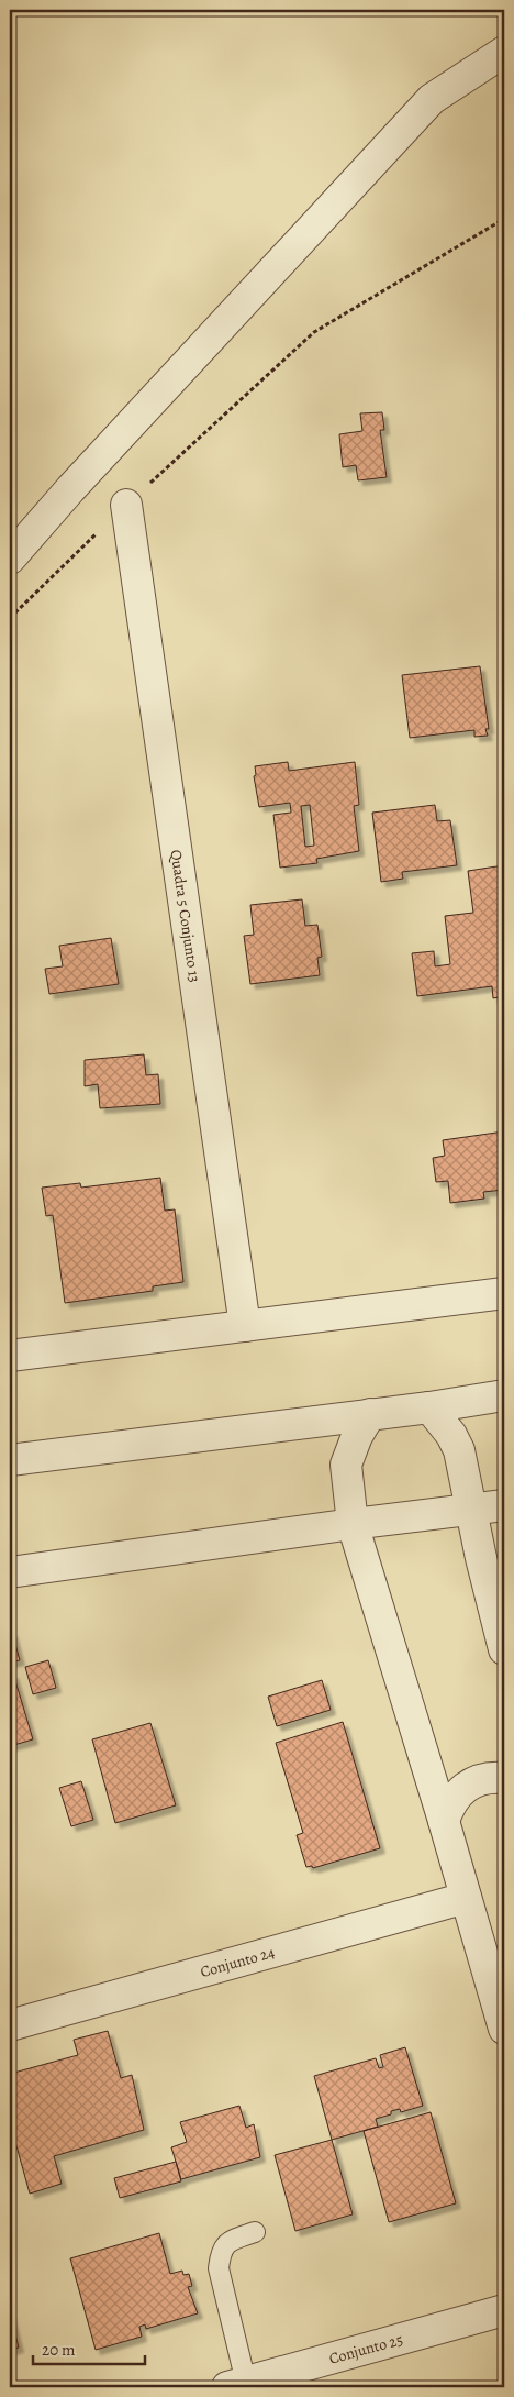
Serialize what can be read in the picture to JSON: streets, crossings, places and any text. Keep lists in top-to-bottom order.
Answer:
{
  "streets": {
    "street": ["Quadra 5 Conjunto 13", "Conjunto 24", "Conjunto 25"]
  },
  "scale_bar": "20 m"
}
